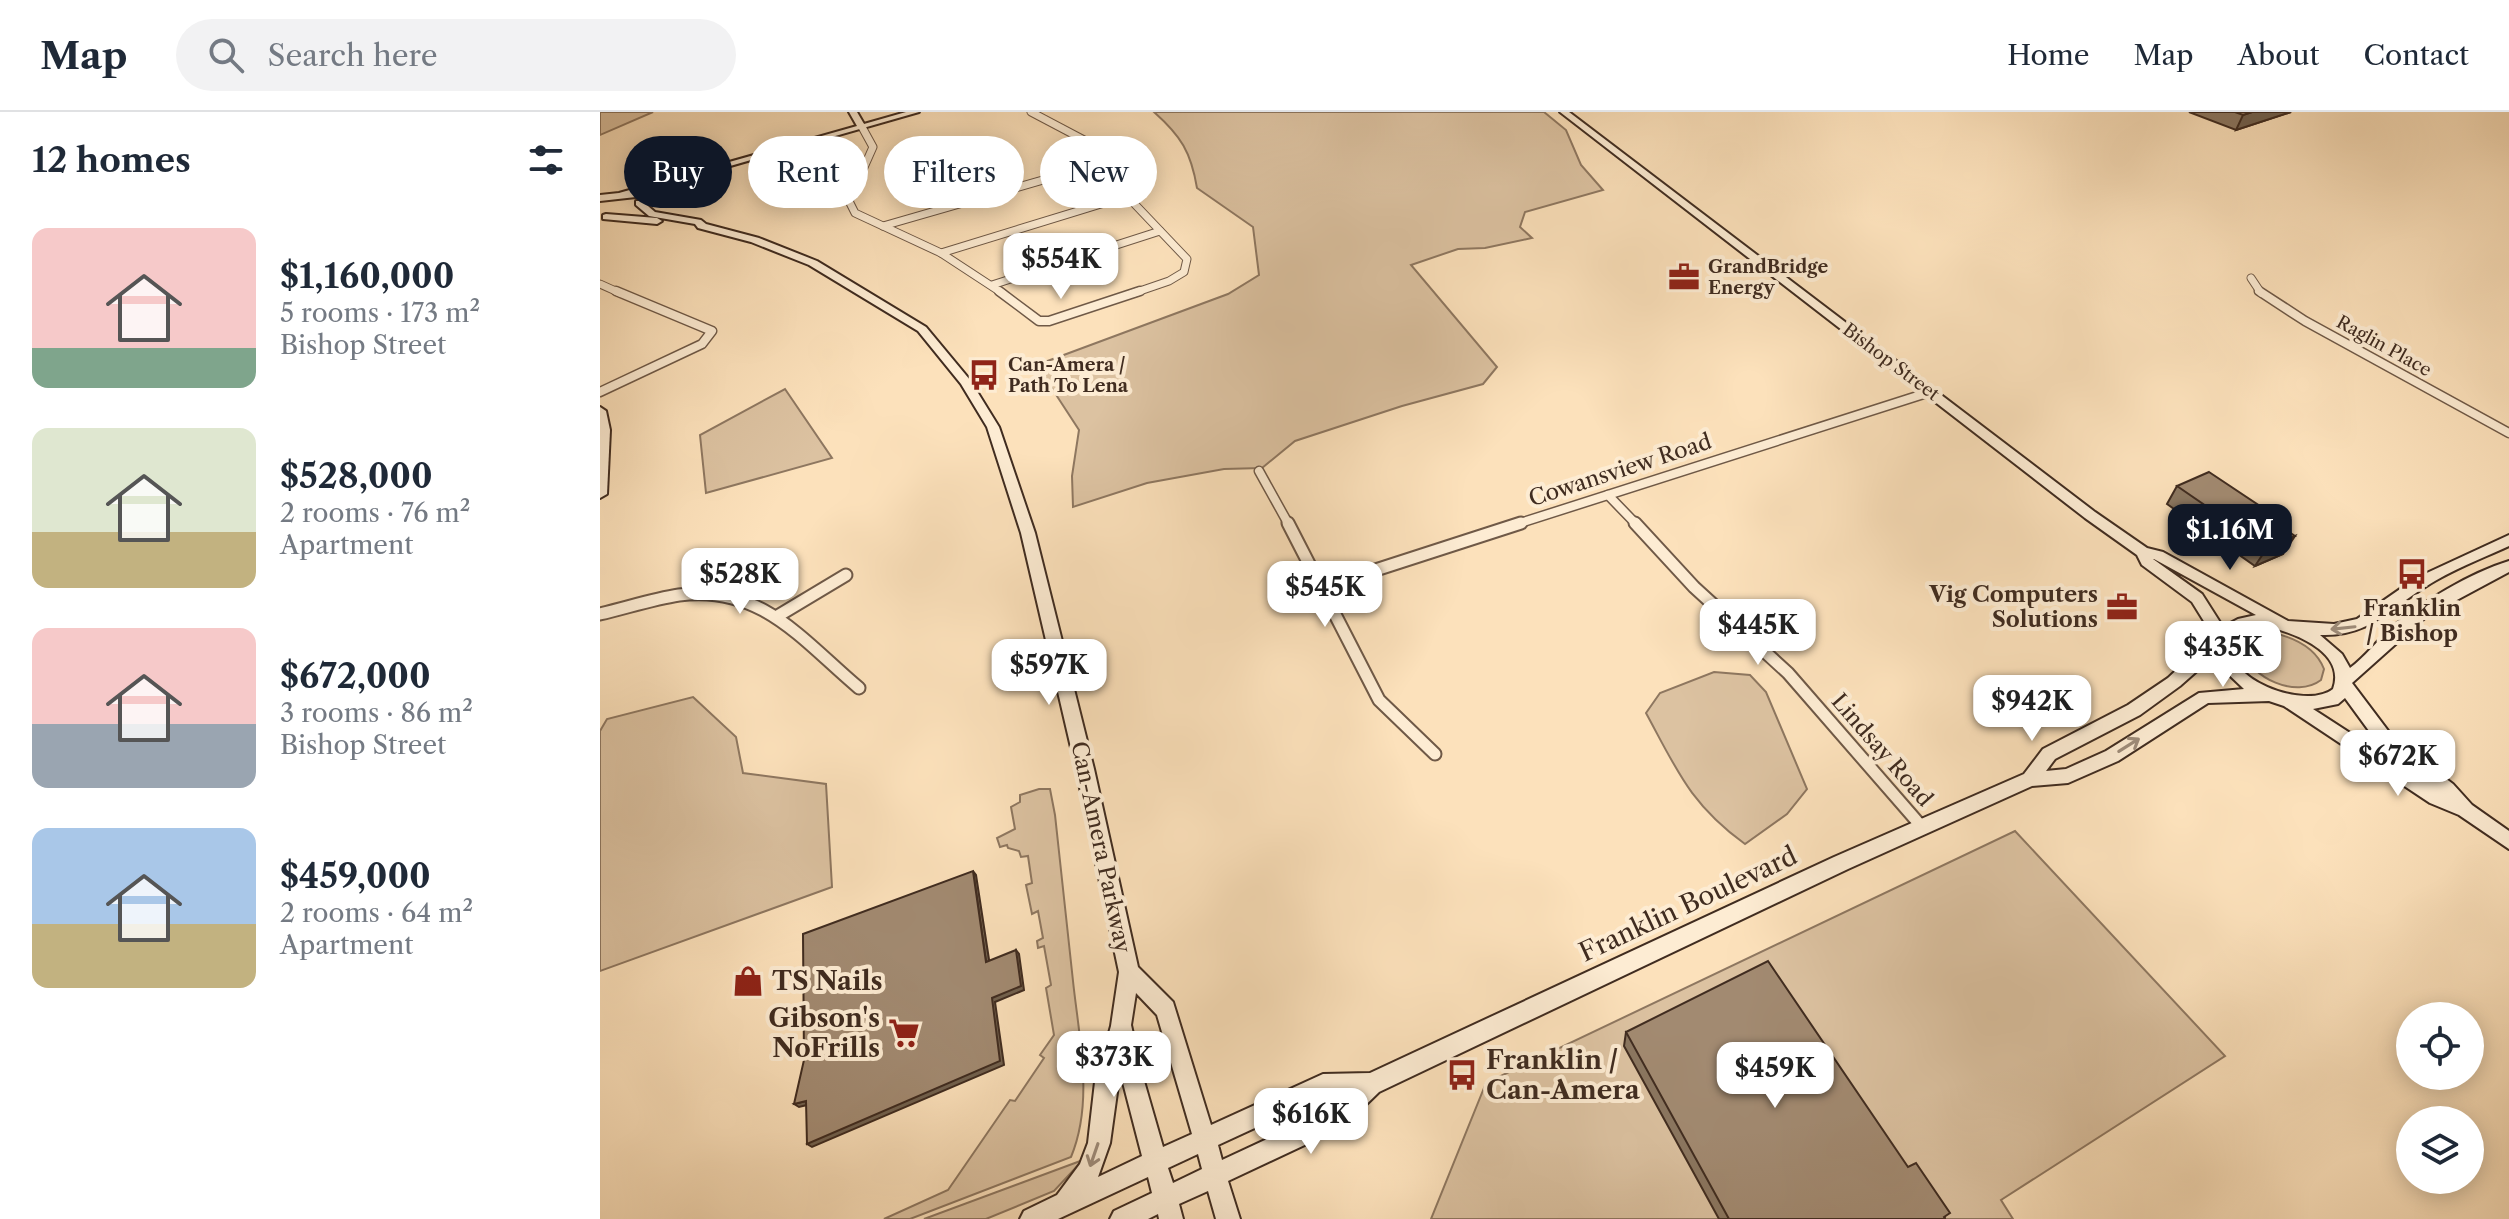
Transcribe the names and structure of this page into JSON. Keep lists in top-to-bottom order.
{
  "streets": {
    "main road": ["Bishop Street", "Can-Amera Parkway", "Franklin Boulevard"],
    "street": ["Raglin Place", "Cowansview Road", "Lindsay Road"]
  },
  "crossings": [
    ["Bishop Street", "Cowansview Road"],
    ["Bishop Street", "Franklin Boulevard"],
    ["Cowansview Road", "Lindsay Road"],
    ["Lindsay Road", "Franklin Boulevard"],
    ["Can-Amera Parkway", "Franklin Boulevard"]
  ],
  "places": {
    "office": ["GrandBridge Energy", "Vig Computers Solutions"],
    "bus stop": ["Can-Amera / Path To Lena", "Franklin / Bishop", "Franklin / Can-Amera"],
    "shop": ["TS Nails"],
    "supermarket": ["Gibson's NoFrills"]
  },
  "page": {
    "header": "Map",
    "search": "Search here",
    "nav": [
      "Home",
      "Map",
      "About",
      "Contact"
    ],
    "heading": "12 homes",
    "chip": [
      "Buy",
      "Rent",
      "Filters",
      "New"
    ],
    "list": [
      {
        "name": "$1,160,000",
        "note": "5 rooms · 173 m² · Bishop Street"
      },
      {
        "name": "$528,000",
        "note": "2 rooms · 76 m² · Apartment"
      },
      {
        "name": "$672,000",
        "note": "3 rooms · 86 m² · Bishop Street"
      },
      {
        "name": "$459,000",
        "note": "2 rooms · 64 m² · Apartment"
      }
    ],
    "price": [
      "$554K",
      "$1.16M",
      "$528K",
      "$545K",
      "$445K",
      "$435K",
      "$597K",
      "$942K",
      "$672K",
      "$373K",
      "$459K",
      "$616K"
    ]
  }
}
